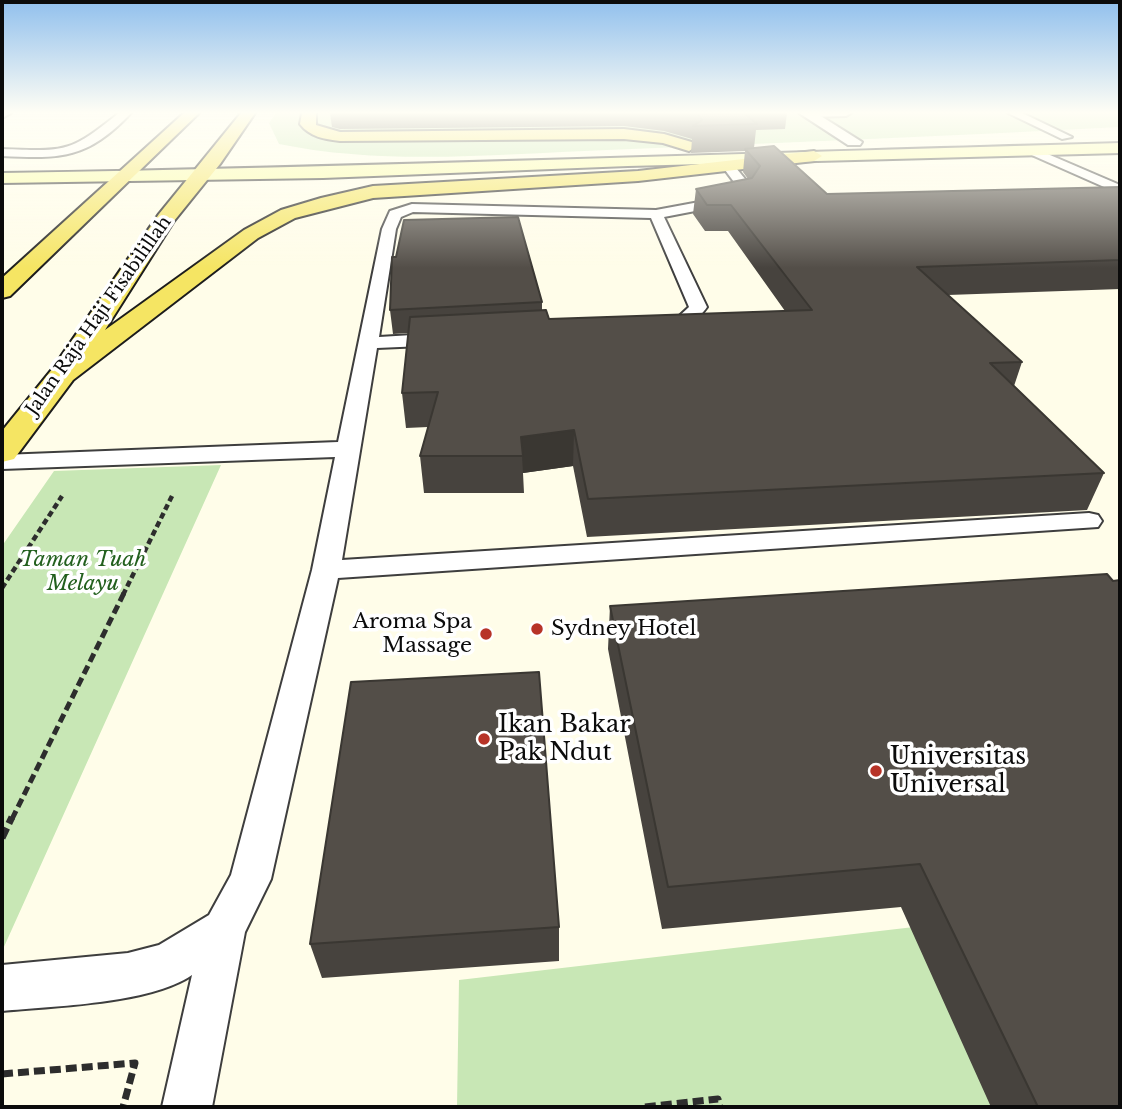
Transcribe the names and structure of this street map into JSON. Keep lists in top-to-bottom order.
{
  "streets": {
    "main road": ["Jalan Raja Haji Fisabilillah"]
  },
  "parks": ["Taman Tuah Melayu"],
  "places": [
    "Sydney Hotel",
    "Aroma Spa Massage",
    "Ikan Bakar Pak Ndut",
    "Universitas Universal"
  ]
}
